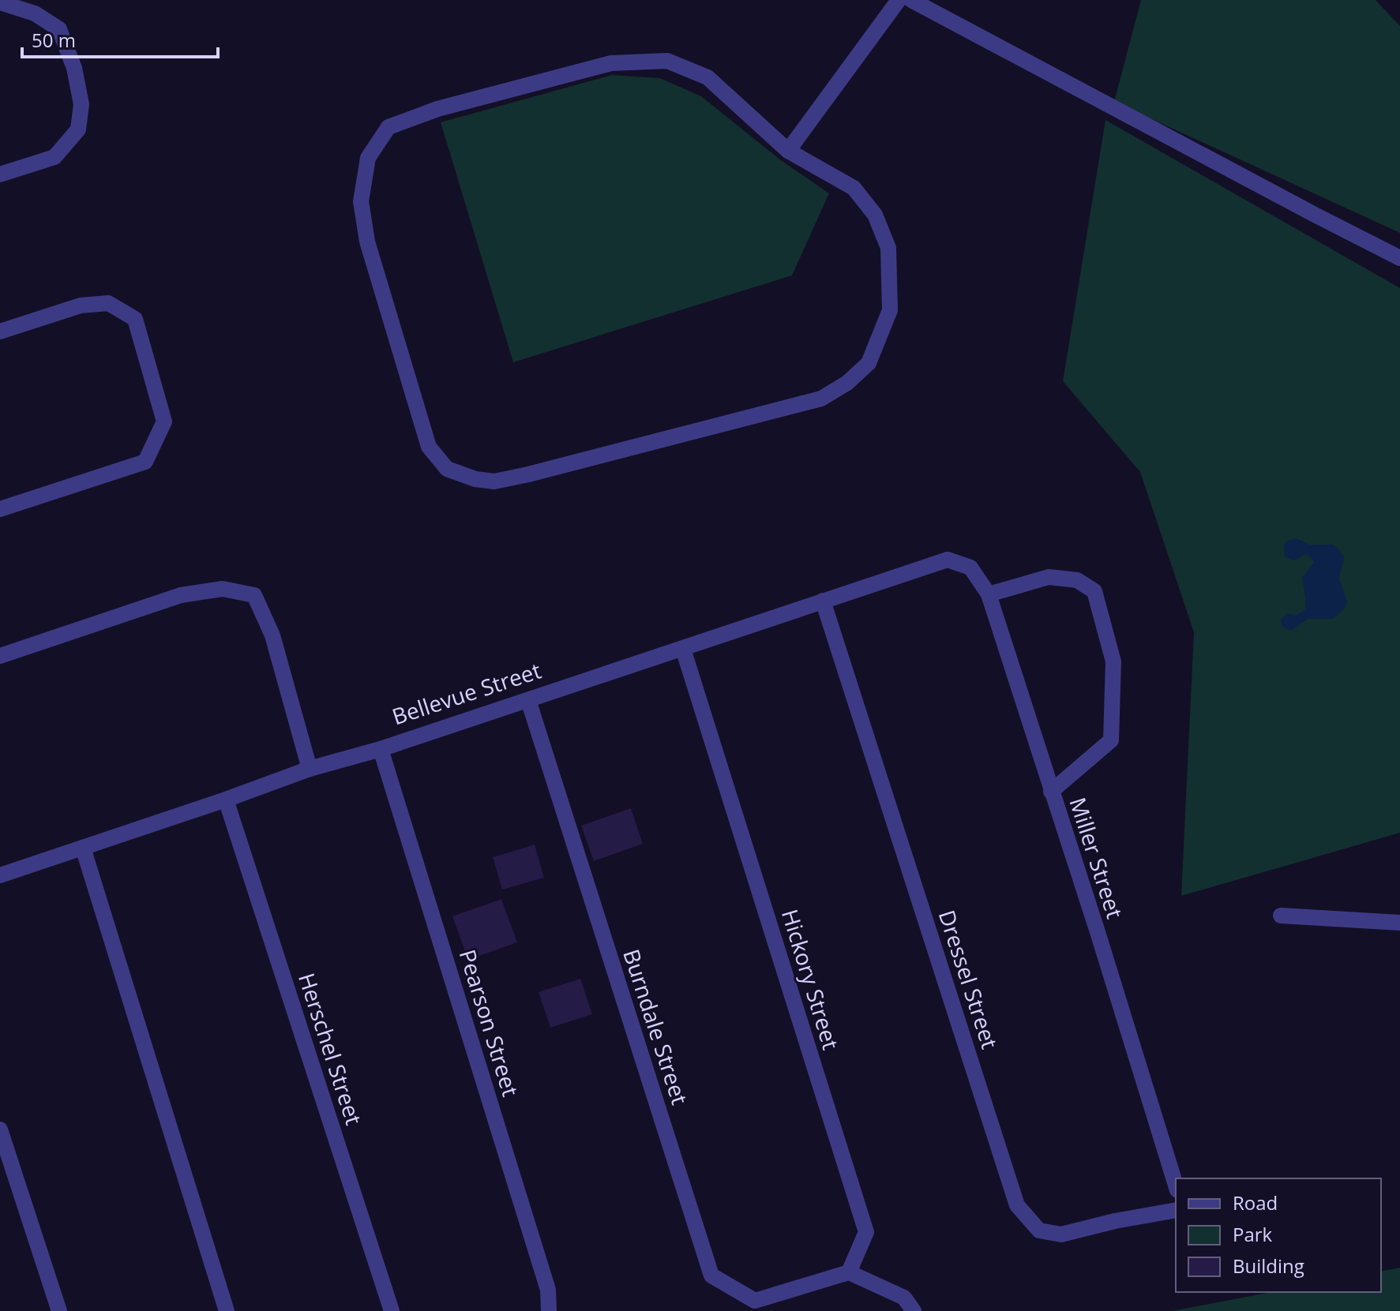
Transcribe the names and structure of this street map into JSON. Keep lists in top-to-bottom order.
{
  "streets": {
    "street": [
      "Bellevue Street",
      "Miller Street",
      "Hickory Street",
      "Dressel Street",
      "Pearson Street",
      "Burndale Street",
      "Herschel Street"
    ]
  },
  "crossings": [
    ["Bellevue Street", "Miller Street"],
    ["Hickory Street", "Burndale Street"]
  ],
  "legend": ["Road", "Park", "Building"],
  "scale_bar": "50 m"
}
